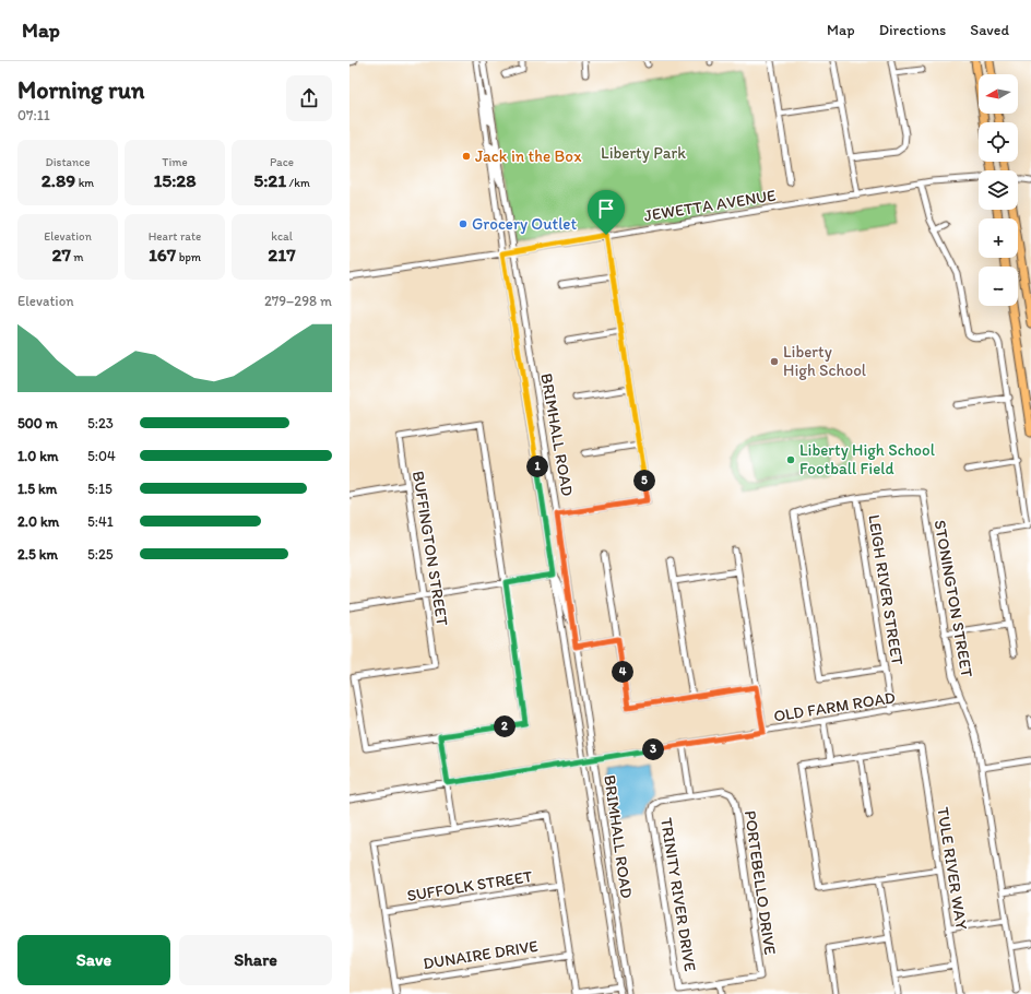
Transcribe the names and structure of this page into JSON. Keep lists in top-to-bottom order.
{
  "streets": {
    "street": [
      "JEWETTA AVENUE",
      "BRIMHALL ROAD",
      "BUFFINGTON STREET",
      "LEIGH RIVER STREET",
      "STONINGTON STREET",
      "OLD FARM ROAD",
      "TULE RIVER WAY",
      "PORTEBELLO DRIVE",
      "SUFFOLK STREET",
      "TRINITY RIVER DRIVE",
      "DUNAIRE DRIVE"
    ]
  },
  "crossings": [
    ["JEWETTA AVENUE", "BRIMHALL ROAD"],
    ["BRIMHALL ROAD", "OLD FARM ROAD"],
    ["LEIGH RIVER STREET", "STONINGTON STREET"],
    ["LEIGH RIVER STREET", "OLD FARM ROAD"],
    ["STONINGTON STREET", "OLD FARM ROAD"],
    ["PORTEBELLO DRIVE", "TRINITY RIVER DRIVE"]
  ],
  "parks": ["Liberty Park"],
  "places": [
    "Jack in the Box",
    "Grocery Outlet",
    "Liberty High School",
    "Liberty High School Football Field"
  ],
  "north": "left",
  "page": {
    "header": "Map",
    "nav": ["Map", "Directions", "Saved"],
    "heading": ["Morning run", "07:11"],
    "map_buttons": ["+", "−"],
    "stats": [
      ["Distance", "2.89 km"],
      ["Time", "15:28"],
      ["Pace", "5:21 /km"],
      ["Elevation", "27 m"],
      ["Heart rate", "167 bpm"],
      ["kcal", "217"]
    ],
    "chart": ["Elevation", "279–298 m"],
    "list": [
      {
        "name": "500 m",
        "note": "5:23"
      },
      {
        "name": "1.0 km",
        "note": "5:04"
      },
      {
        "name": "1.5 km",
        "note": "5:15"
      },
      {
        "name": "2.0 km",
        "note": "5:41"
      },
      {
        "name": "2.5 km",
        "note": "5:25"
      }
    ],
    "pins": [
      "1",
      "5",
      "4",
      "2",
      "3"
    ],
    "buttons": ["Save", "Share"]
  }
}
